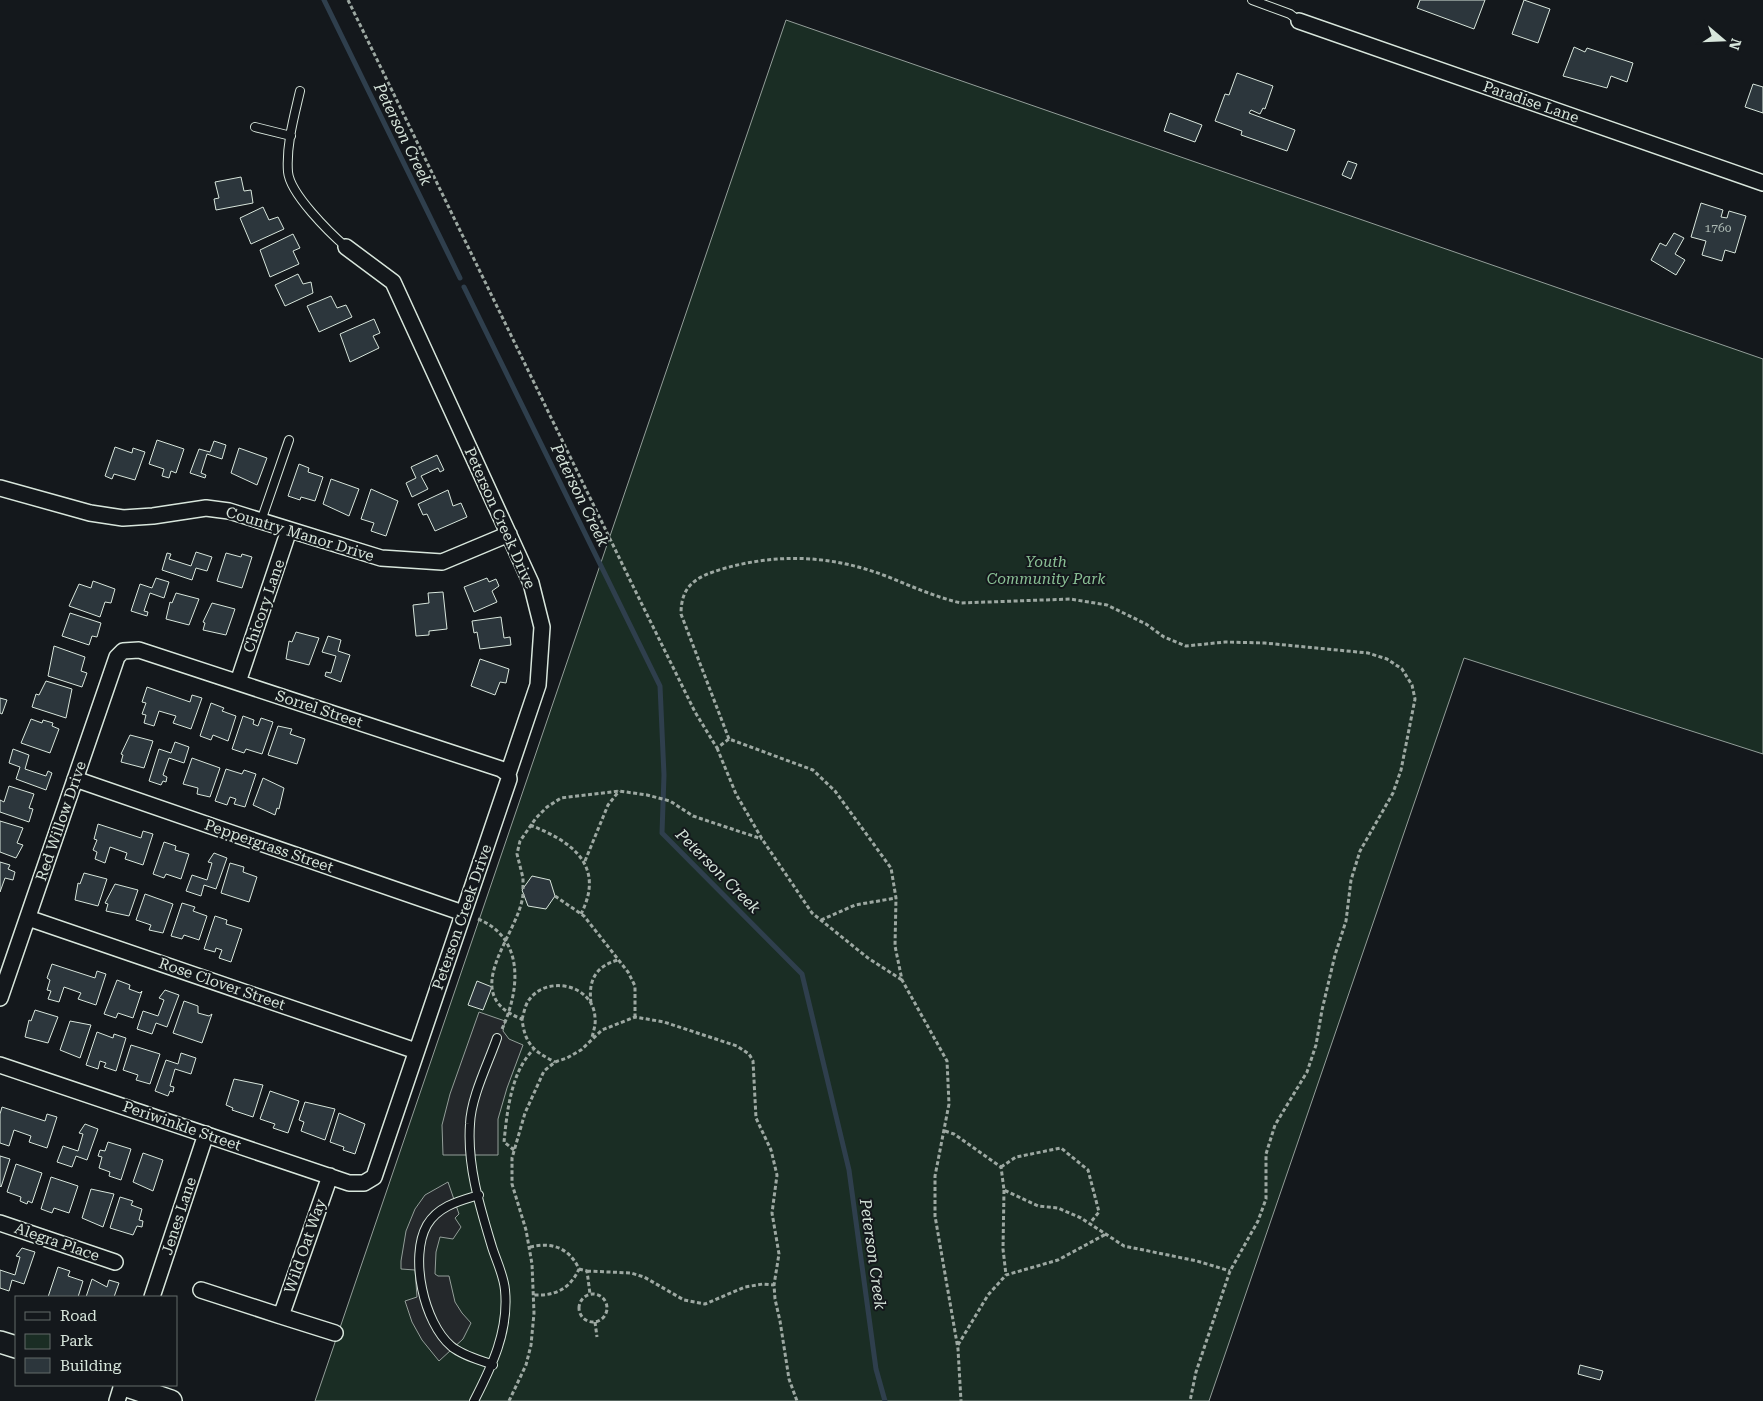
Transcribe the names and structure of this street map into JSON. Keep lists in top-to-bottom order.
{
  "streets": {
    "street": [
      "Paradise Lane",
      "Peterson Creek Drive",
      "Country Manor Drive",
      "Chicory Lane",
      "Sorrel Street",
      "Red Willow Drive",
      "Peppergrass Street",
      "Rose Clover Street",
      "Periwinkle Street",
      "Jenes Lane",
      "Alegra Place",
      "Wild Oat Way"
    ]
  },
  "crossings": [
    ["Peterson Creek Drive", "Country Manor Drive"],
    ["Peterson Creek Drive", "Sorrel Street"],
    ["Peterson Creek Drive", "Peppergrass Street"],
    ["Peterson Creek Drive", "Rose Clover Street"],
    ["Peterson Creek Drive", "Periwinkle Street"],
    ["Country Manor Drive", "Chicory Lane"],
    ["Chicory Lane", "Sorrel Street"],
    ["Sorrel Street", "Red Willow Drive"],
    ["Red Willow Drive", "Peppergrass Street"],
    ["Red Willow Drive", "Rose Clover Street"],
    ["Periwinkle Street", "Jenes Lane"],
    ["Periwinkle Street", "Wild Oat Way"]
  ],
  "water": ["Peterson Creek"],
  "parks": ["Youth Community Park"],
  "house_numbers": ["1760"],
  "legend": ["Road", "Park", "Building"],
  "north": "right"
}
